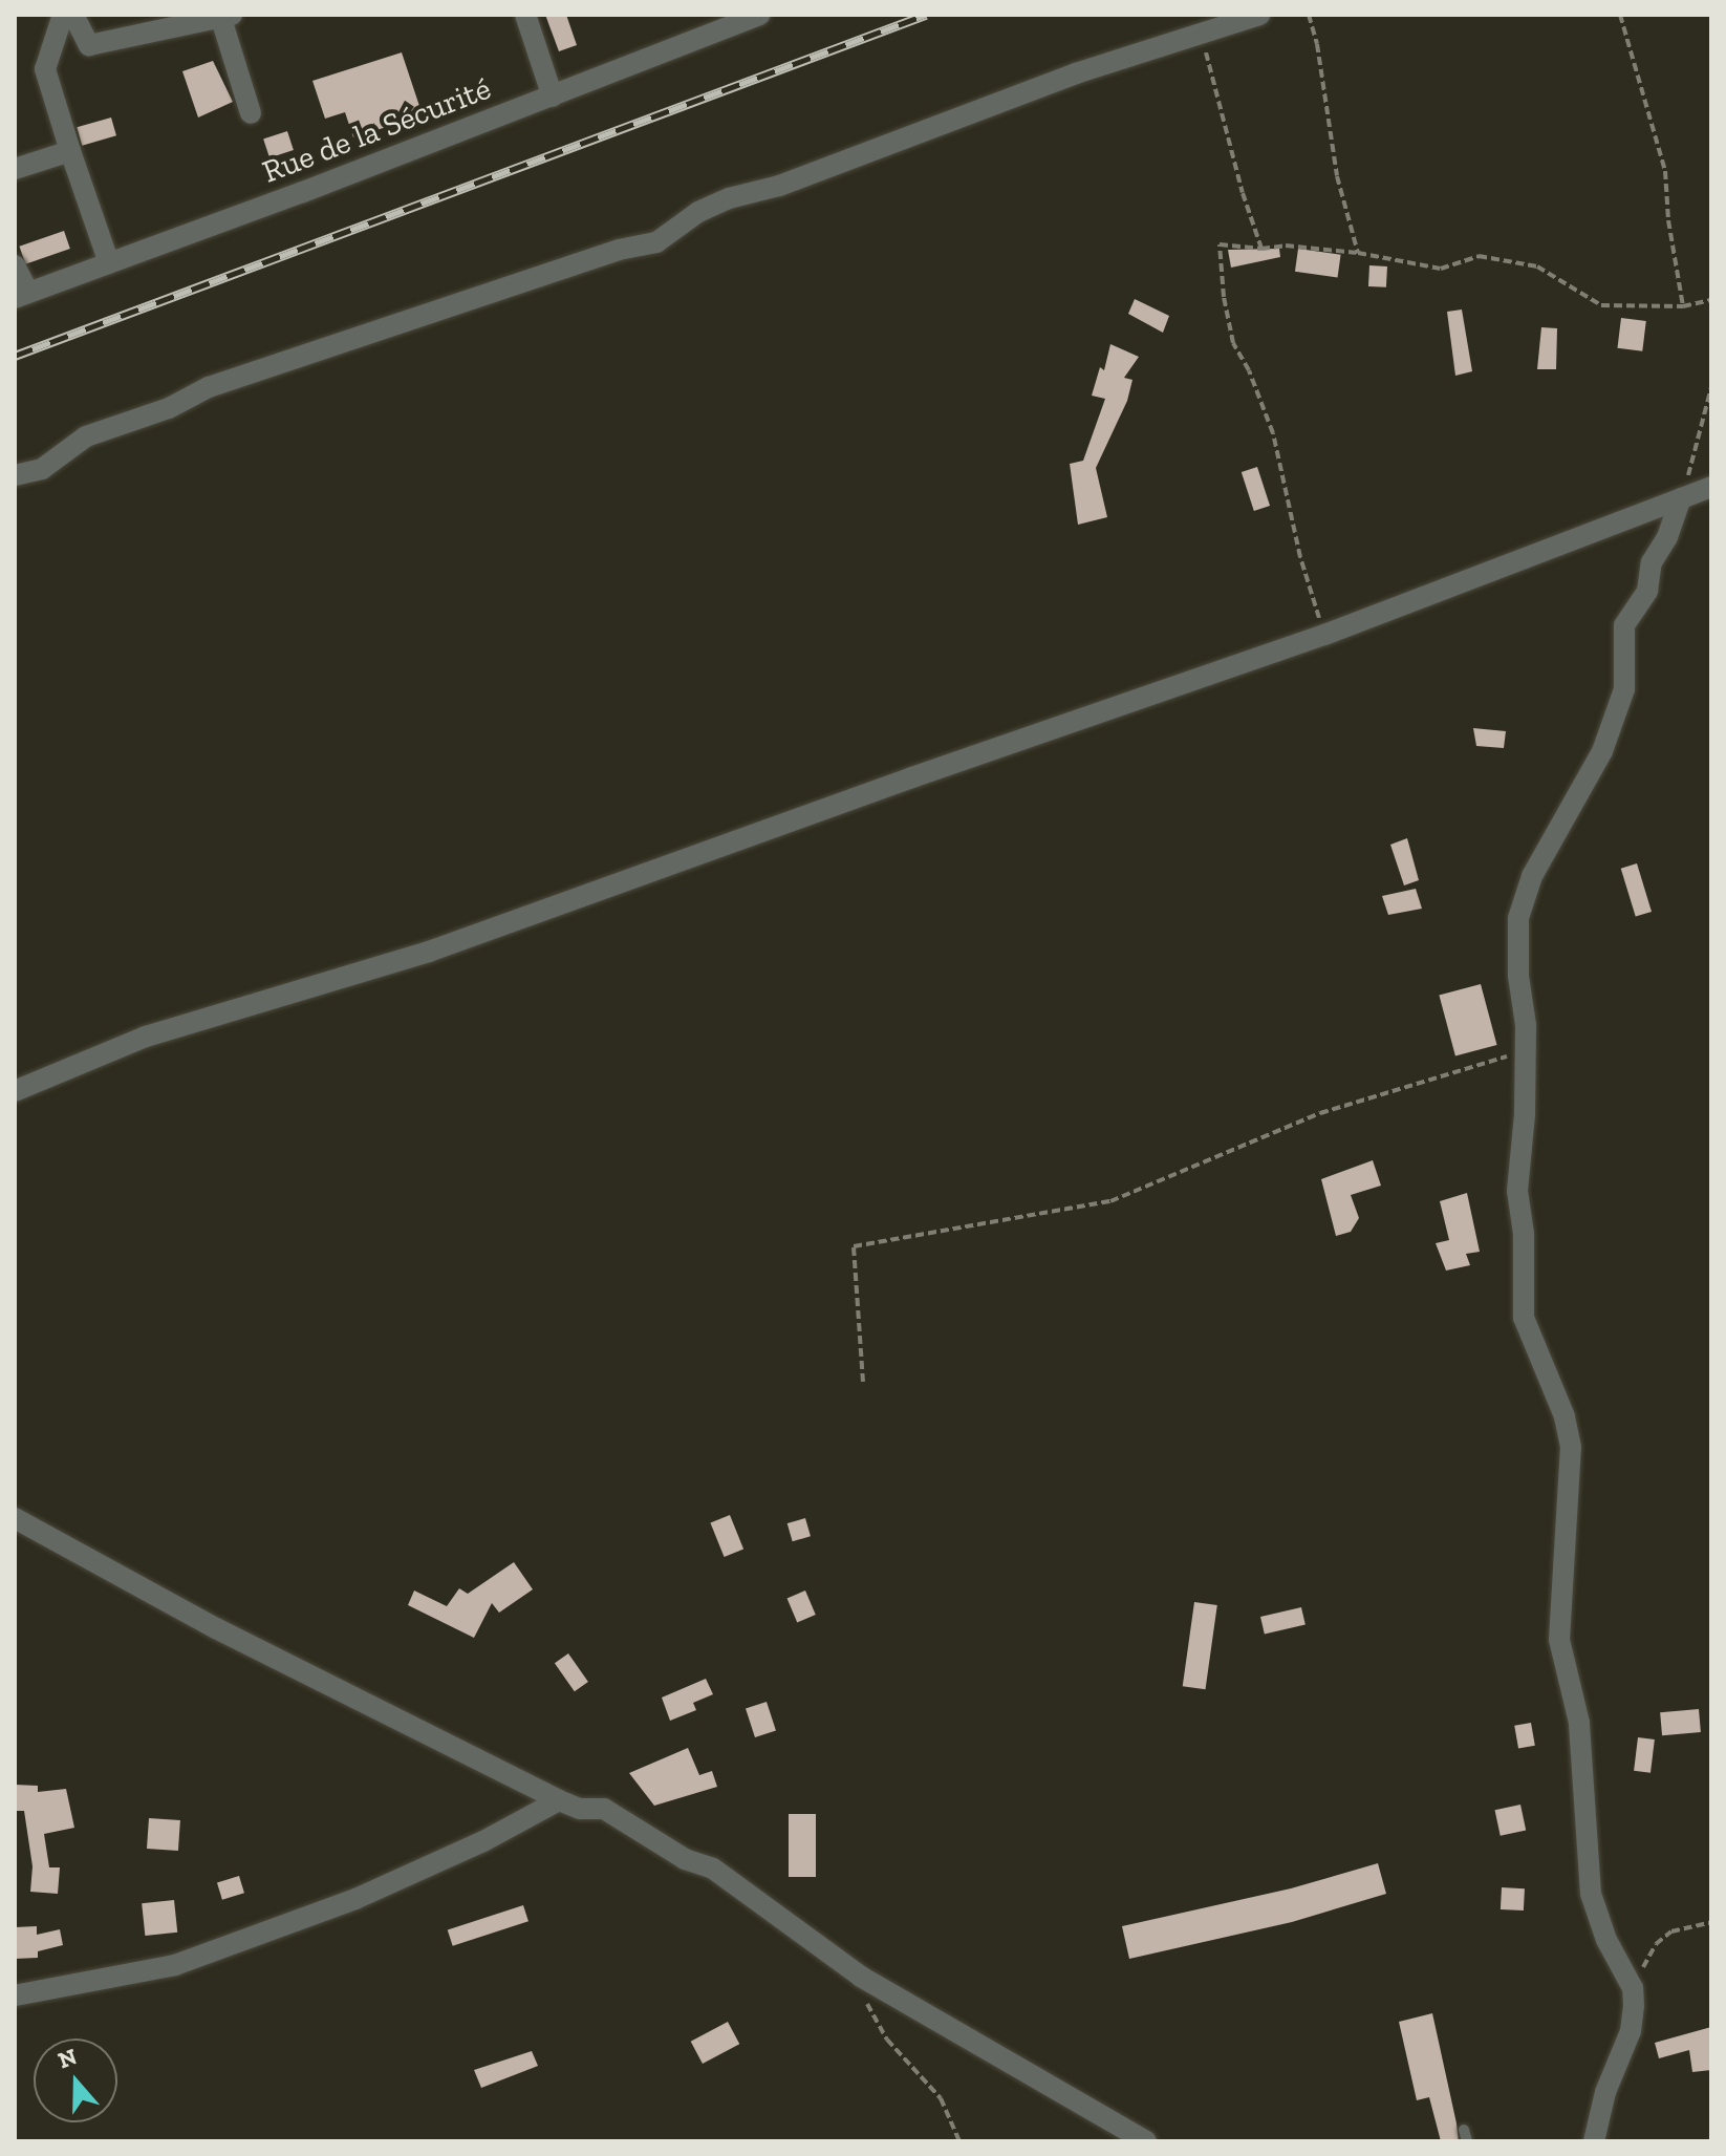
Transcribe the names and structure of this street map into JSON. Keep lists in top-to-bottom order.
{
  "streets": {
    "street": ["Rue de la Sécurité"]
  },
  "north": "top"
}
